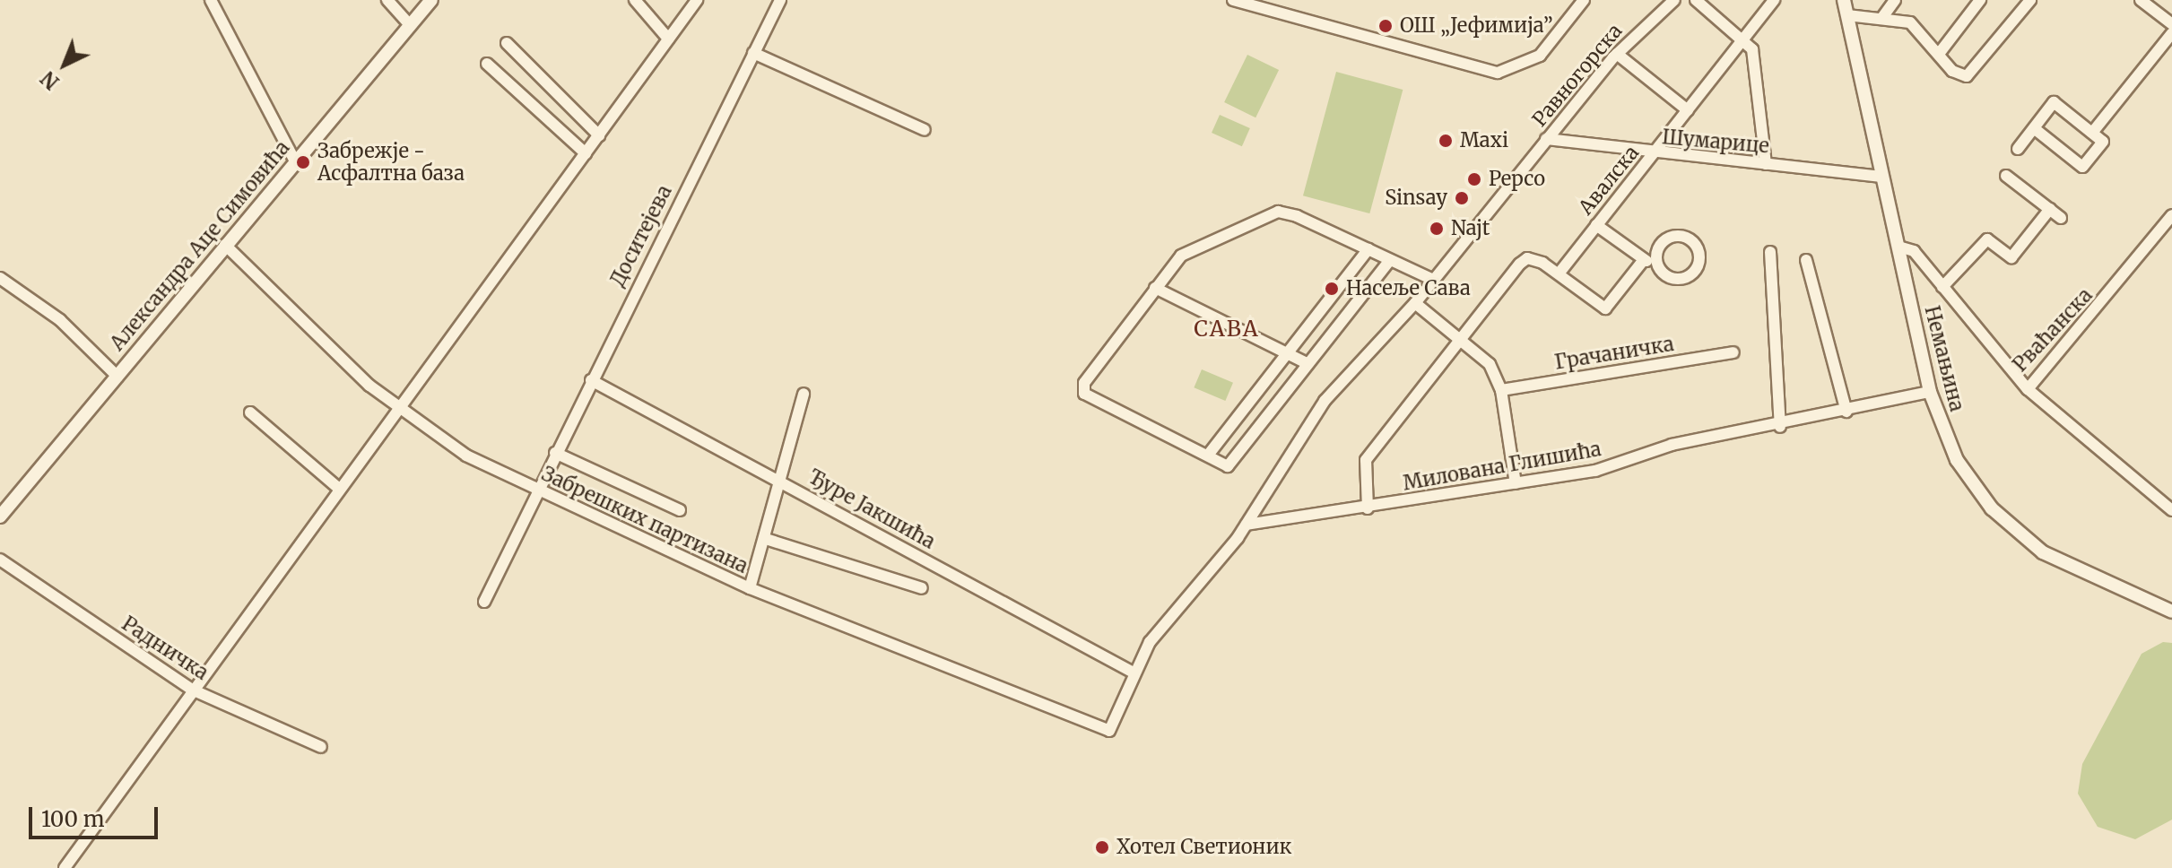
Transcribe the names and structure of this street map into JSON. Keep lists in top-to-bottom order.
{
  "streets": {
    "street": [
      "Равногорска",
      "Шумарице",
      "Авалска",
      "Доситејева",
      "Александра Аце Симовића",
      "Рваћанска",
      "Грачаничка",
      "Немањина",
      "Милована Глишића",
      "Ђуре Јакшића",
      "Забрешких партизана",
      "Радничка"
    ]
  },
  "crossings": [
    ["Равногорска", "Шумарице"],
    ["Равногорска", "Милована Глишића"],
    ["Равногорска", "Ђуре Јакшића"],
    ["Равногорска", "Забрешких партизана"],
    ["Шумарице", "Авалска"],
    ["Шумарице", "Немањина"],
    ["Доситејева", "Ђуре Јакшића"],
    ["Доситејева", "Забрешких партизана"],
    ["Александра Аце Симовића", "Забрешких партизана"],
    ["Рваћанска", "Немањина"],
    ["Немањина", "Милована Глишића"]
  ],
  "districts": ["САВА"],
  "places": [
    "ОШ „Јефимија”",
    "Maxi",
    "Забрежје - Асфалтна база",
    "Pepco",
    "Sinsay",
    "Najt",
    "Насеље Сава",
    "Хотел Светионик"
  ],
  "scale_bar": "100 m",
  "north": "bottom left"
}
